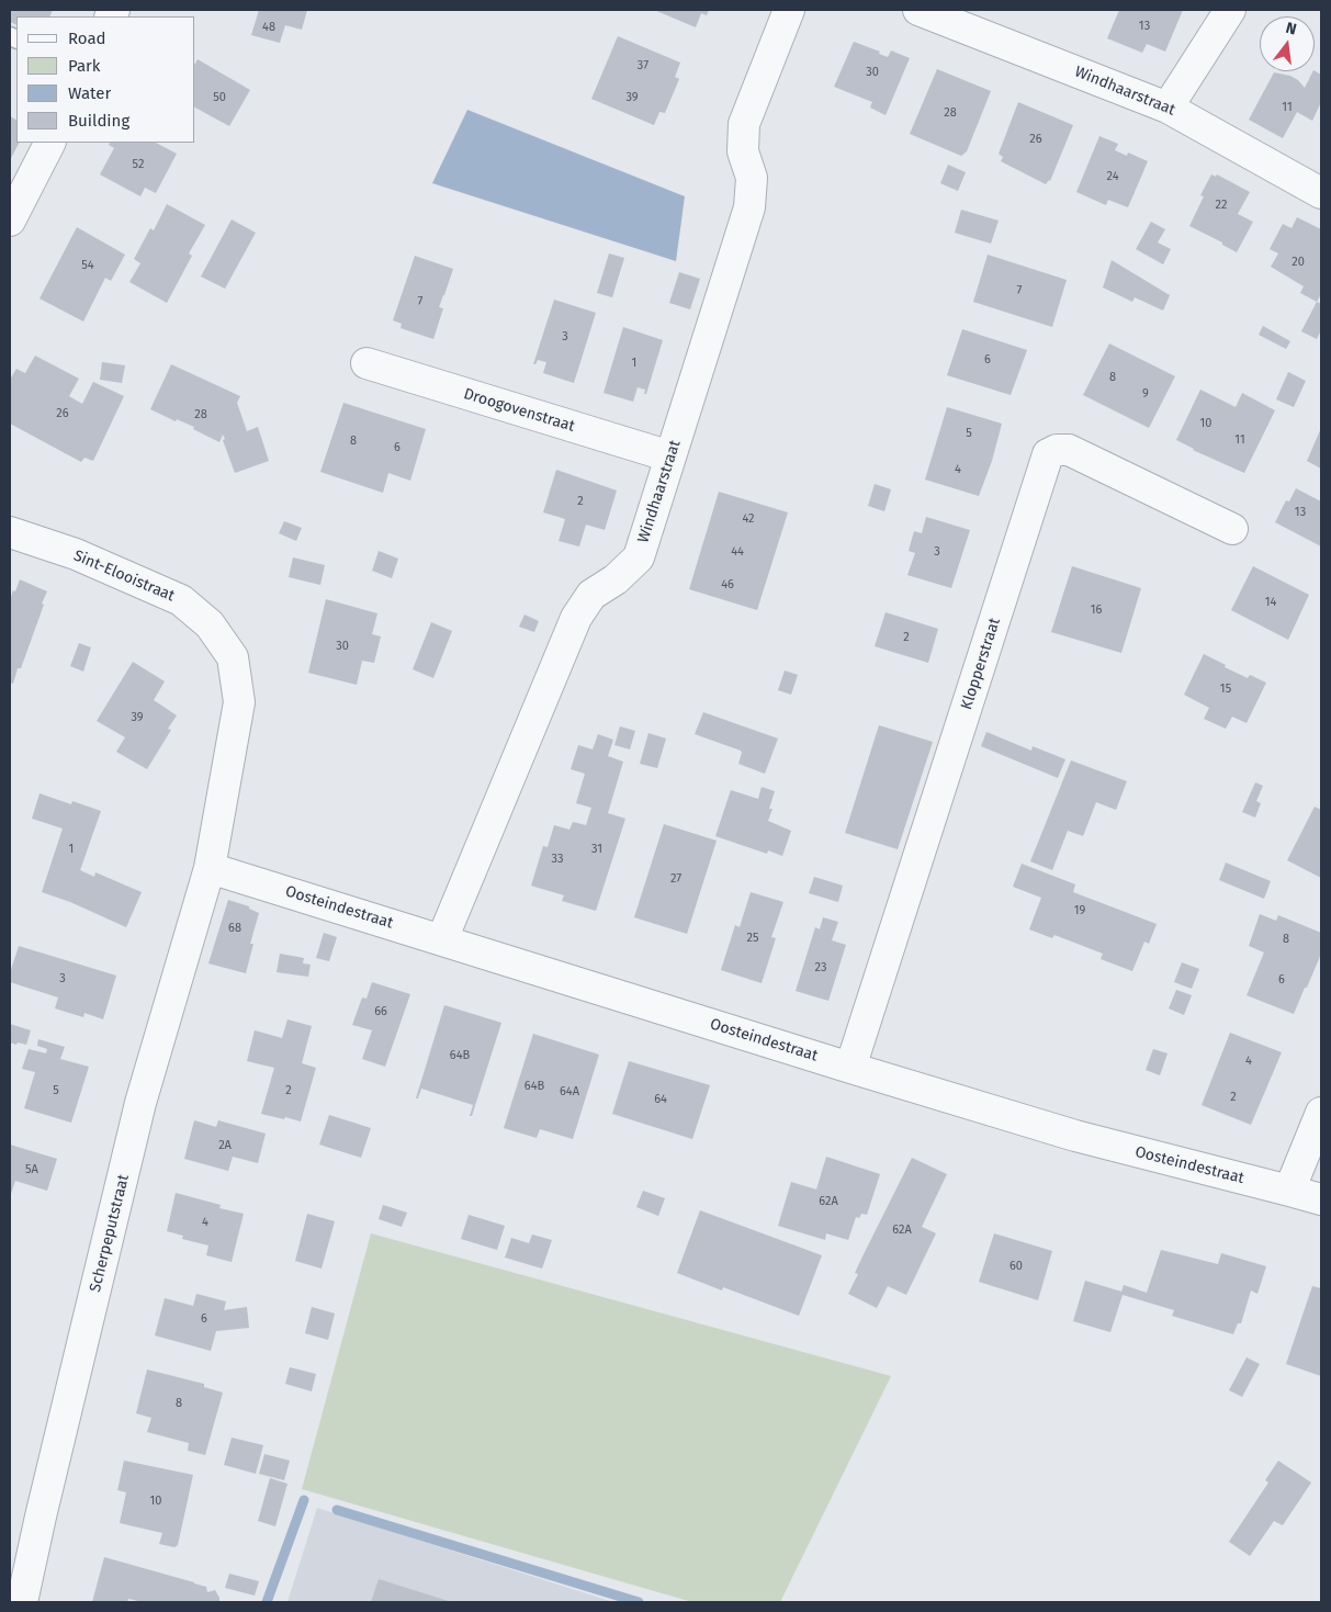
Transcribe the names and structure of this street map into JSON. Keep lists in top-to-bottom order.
{
  "streets": {
    "street": [
      "Windhaarstraat",
      "Droogovenstraat",
      "Sint-Elooistraat",
      "Klopperstraat",
      "Oosteindestraat",
      "Scherpeputstraat"
    ]
  },
  "crossings": [
    ["Windhaarstraat", "Droogovenstraat"],
    ["Windhaarstraat", "Oosteindestraat"],
    ["Sint-Elooistraat", "Oosteindestraat"],
    ["Sint-Elooistraat", "Scherpeputstraat"],
    ["Klopperstraat", "Oosteindestraat"],
    ["Oosteindestraat", "Scherpeputstraat"]
  ],
  "house_numbers": [
    "13",
    "48",
    "37",
    "30",
    "50",
    "39",
    "11",
    "28",
    "26",
    "52",
    "24",
    "22",
    "20",
    "54",
    "7",
    "7",
    "3",
    "6",
    "1",
    "8",
    "9",
    "26",
    "28",
    "10",
    "5",
    "11",
    "8",
    "6",
    "4",
    "2",
    "13",
    "42",
    "44",
    "3",
    "46",
    "14",
    "16",
    "2",
    "30",
    "15",
    "39",
    "1",
    "31",
    "33",
    "27",
    "19",
    "68",
    "25",
    "8",
    "23",
    "3",
    "6",
    "66",
    "64B",
    "4",
    "64B",
    "5",
    "2",
    "64A",
    "2",
    "64",
    "2A",
    "5A",
    "62A",
    "4",
    "62A",
    "60",
    "6",
    "8",
    "10"
  ],
  "legend": [
    "Road",
    "Park",
    "Water",
    "Building"
  ],
  "north": "top"
}
